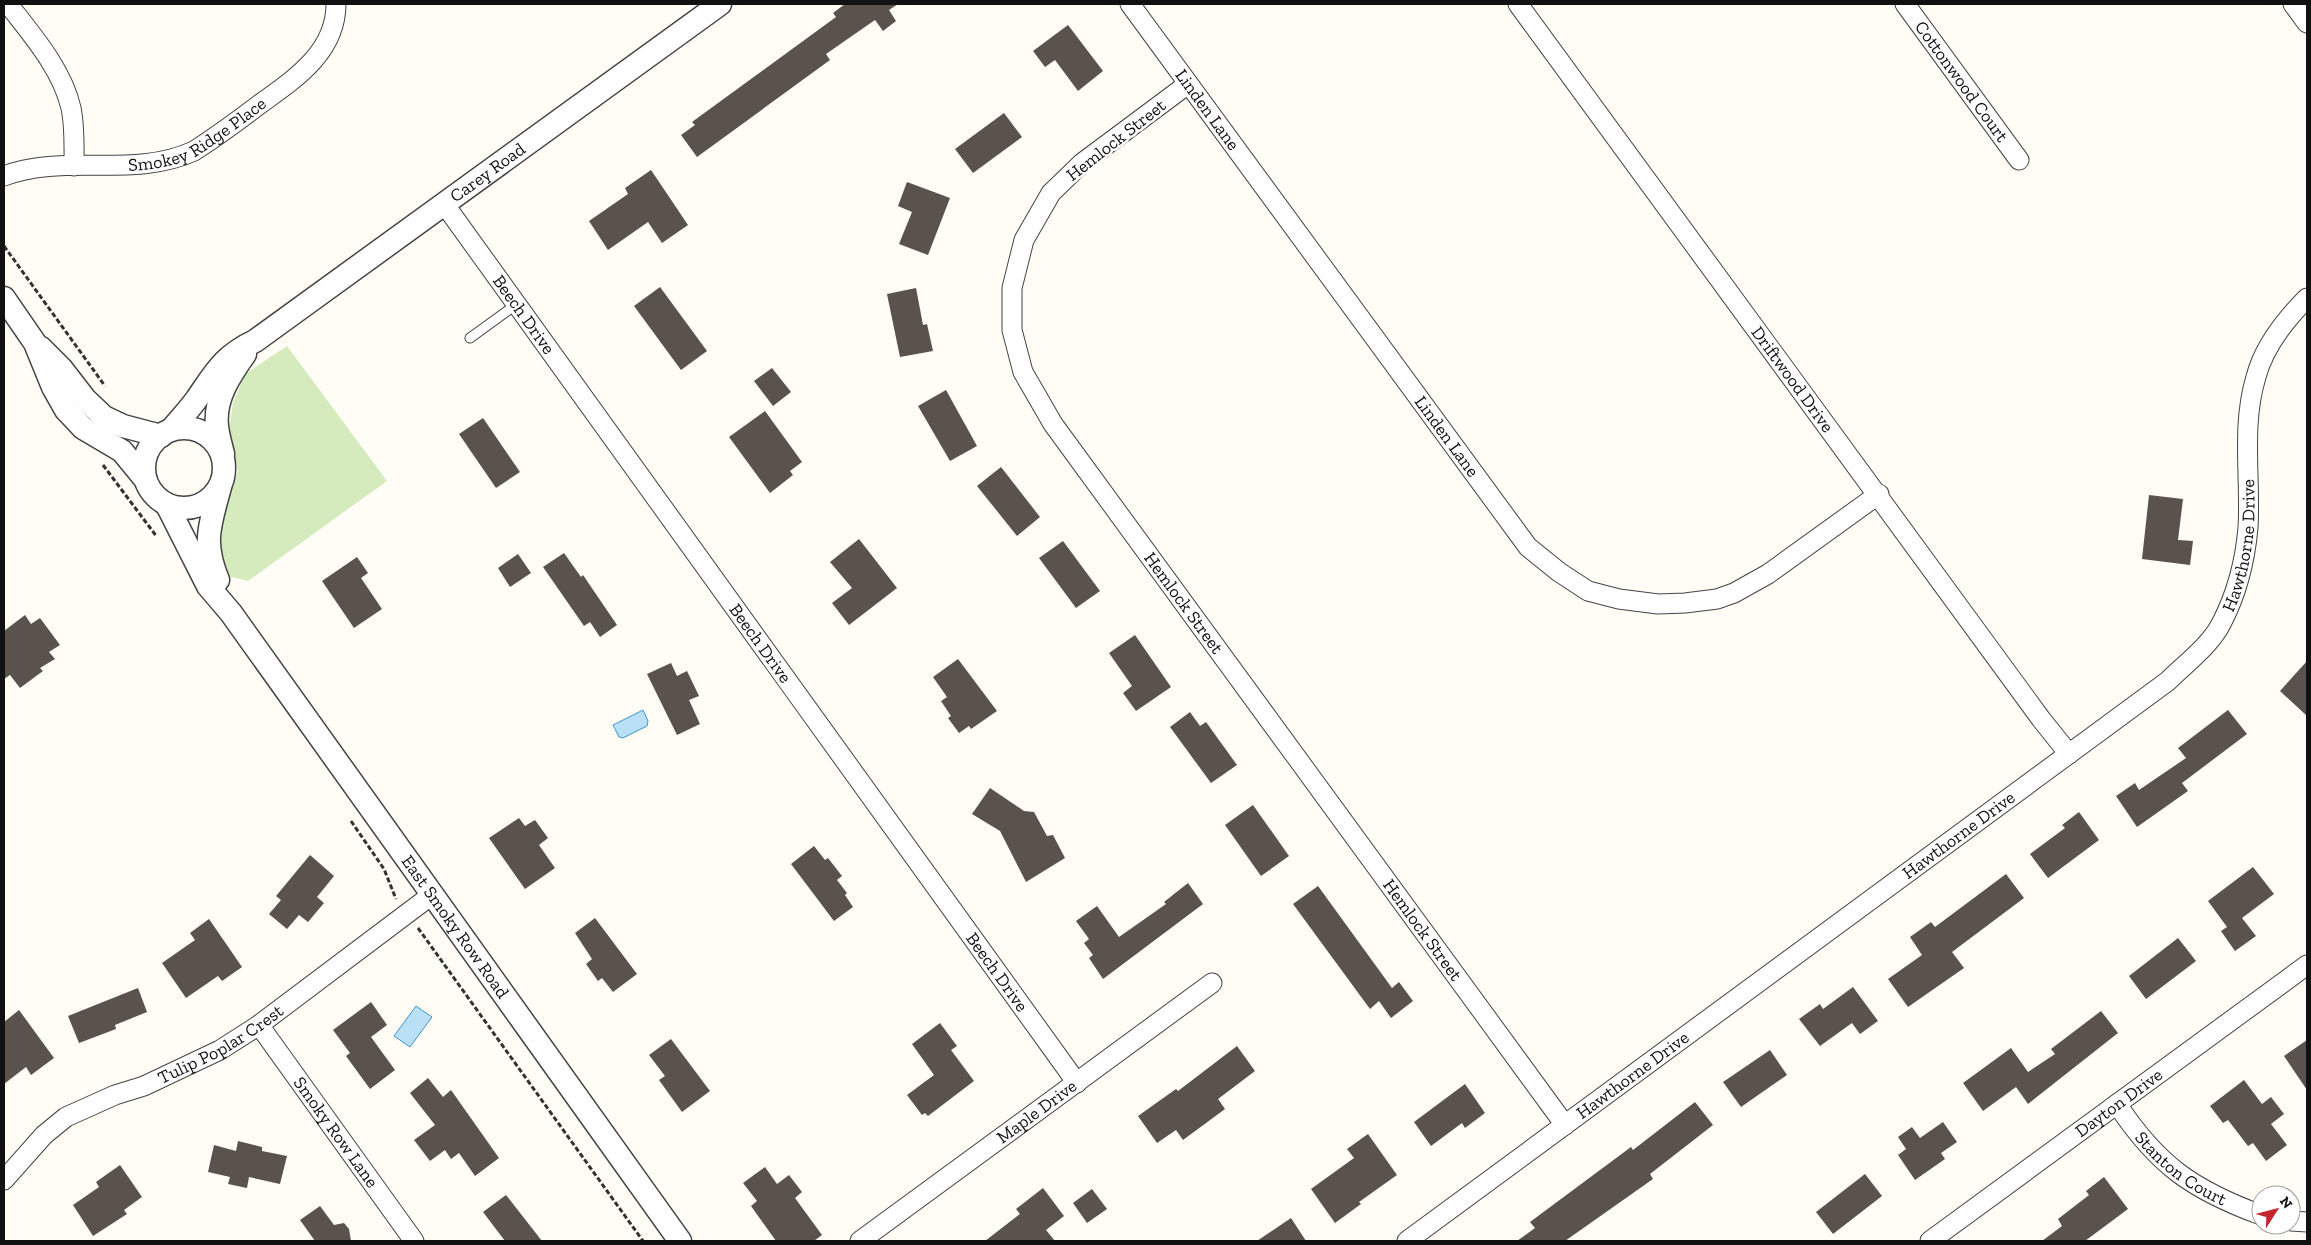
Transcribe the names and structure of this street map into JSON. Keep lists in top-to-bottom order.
{
  "streets": {
    "street": [
      "Cottonwood Court",
      "Linden Lane",
      "Smokey Ridge Place",
      "Hemlock Street",
      "Carey Road",
      "Beech Drive",
      "Driftwood Drive",
      "Hawthorne Drive",
      "East Smoky Row Road",
      "Tulip Poplar Crest",
      "Dayton Drive",
      "Maple Drive",
      "Smoky Row Lane",
      "Stanton Court"
    ]
  },
  "crossings": [
    ["Linden Lane", "Hemlock Street"],
    ["Linden Lane", "Driftwood Drive"],
    ["Hemlock Street", "Hawthorne Drive"],
    ["Carey Road", "Beech Drive"],
    ["Carey Road", "East Smoky Row Road"],
    ["Beech Drive", "Maple Drive"],
    ["Driftwood Drive", "Hawthorne Drive"],
    ["East Smoky Row Road", "Tulip Poplar Crest"],
    ["Tulip Poplar Crest", "Smoky Row Lane"],
    ["Dayton Drive", "Stanton Court"]
  ],
  "north": "top right"
}
